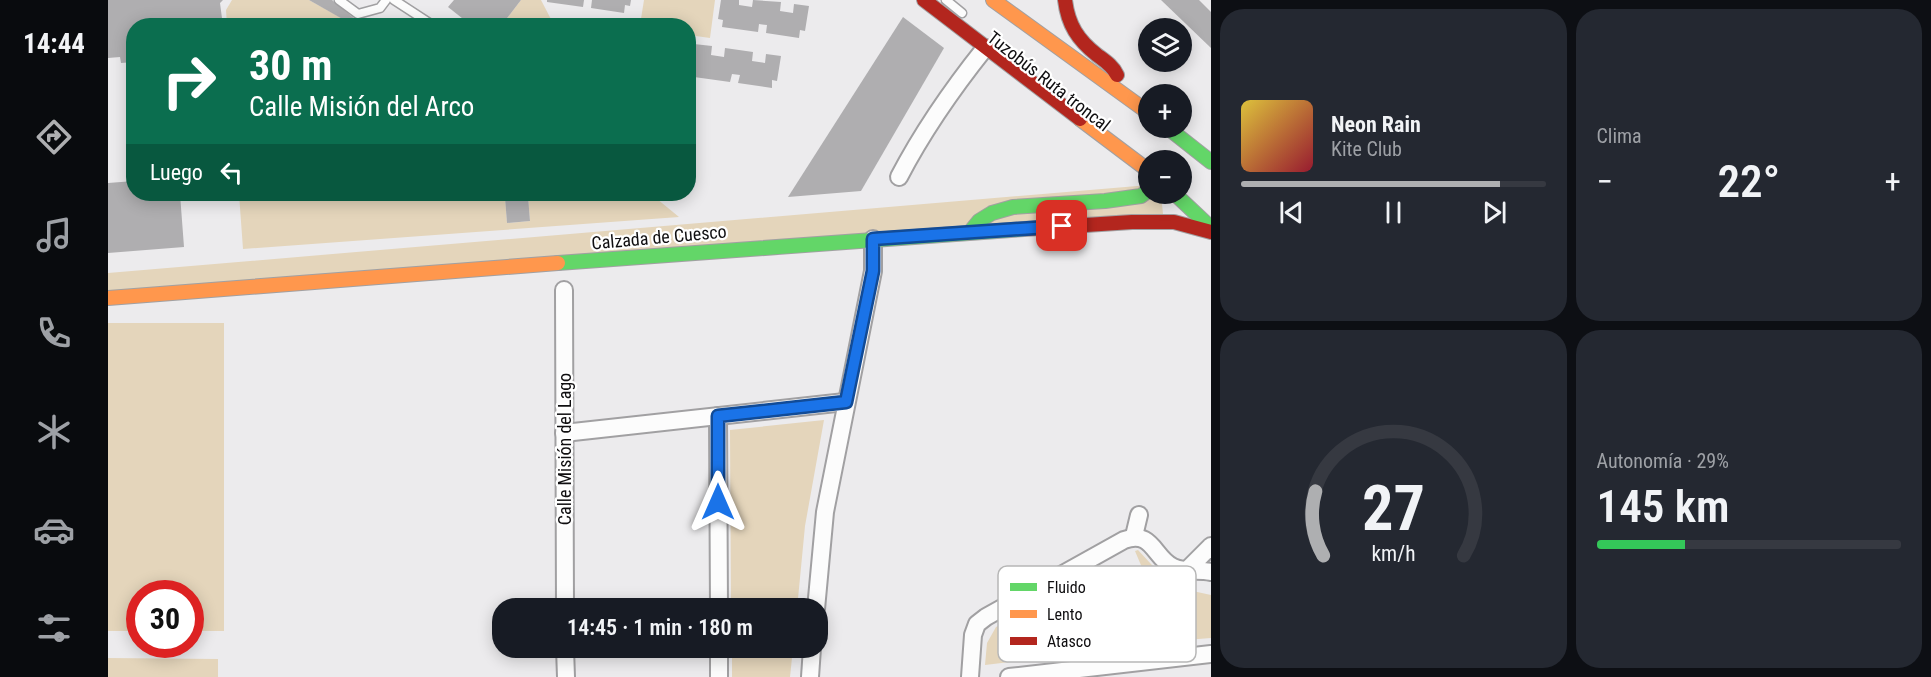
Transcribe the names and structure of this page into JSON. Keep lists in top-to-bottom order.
{
  "streets": {
    "street": ["Calzada de Cuesco", "Calle Misión del Lago"],
    "lane": ["Tuzobús Ruta troncal"]
  },
  "legend": ["Fluido", "Lento", "Atasco"],
  "page": {
    "tabs": "14:44",
    "tile": [
      "Clima",
      ["Autonomía · 29%", "145 km"]
    ],
    "map_buttons": ["+", "−"],
    "turn": ["30 m", "Calle Misión del Arco"],
    "song": ["Neon Rain", "Kite Club"],
    "then": "Luego",
    "heat": ["−", "22°", "+"],
    "limit": "30",
    "trip": "14:45 · 1 min · 180 m",
    "gauge": ["27", "km/h"]
  }
}
